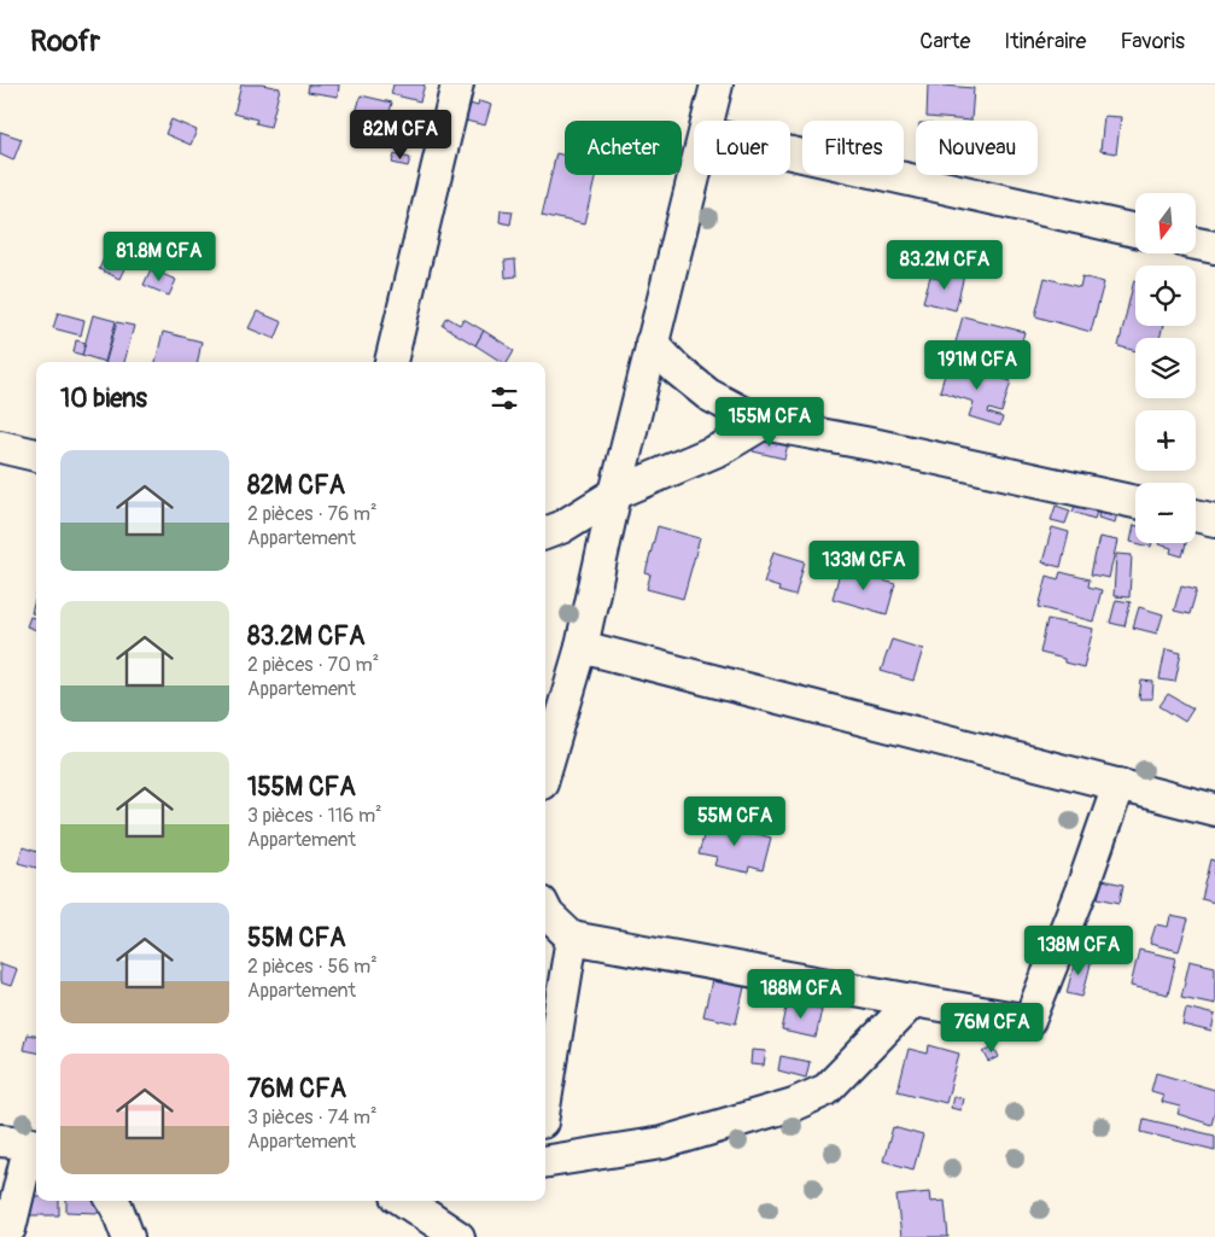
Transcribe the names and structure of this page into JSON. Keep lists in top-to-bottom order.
{
  "north": "bottom",
  "page": {
    "header": "Roofr",
    "nav": ["Carte", "Itinéraire", "Favoris"],
    "price": [
      "82M CFA",
      "81.8M CFA",
      "83.2M CFA",
      "191M CFA",
      "155M CFA",
      "133M CFA",
      "55M CFA",
      "138M CFA",
      "188M CFA",
      "76M CFA"
    ],
    "chip": [
      "Acheter",
      "Louer",
      "Filtres",
      "Nouveau"
    ],
    "map_buttons": ["+", "−"],
    "heading": "10 biens",
    "list": [
      {
        "name": "82M CFA",
        "note": "2 pièces · 76 m² · Appartement"
      },
      {
        "name": "83.2M CFA",
        "note": "2 pièces · 70 m² · Appartement"
      },
      {
        "name": "155M CFA",
        "note": "3 pièces · 116 m² · Appartement"
      },
      {
        "name": "55M CFA",
        "note": "2 pièces · 56 m² · Appartement"
      },
      {
        "name": "76M CFA",
        "note": "3 pièces · 74 m² · Appartement"
      }
    ]
  }
}
